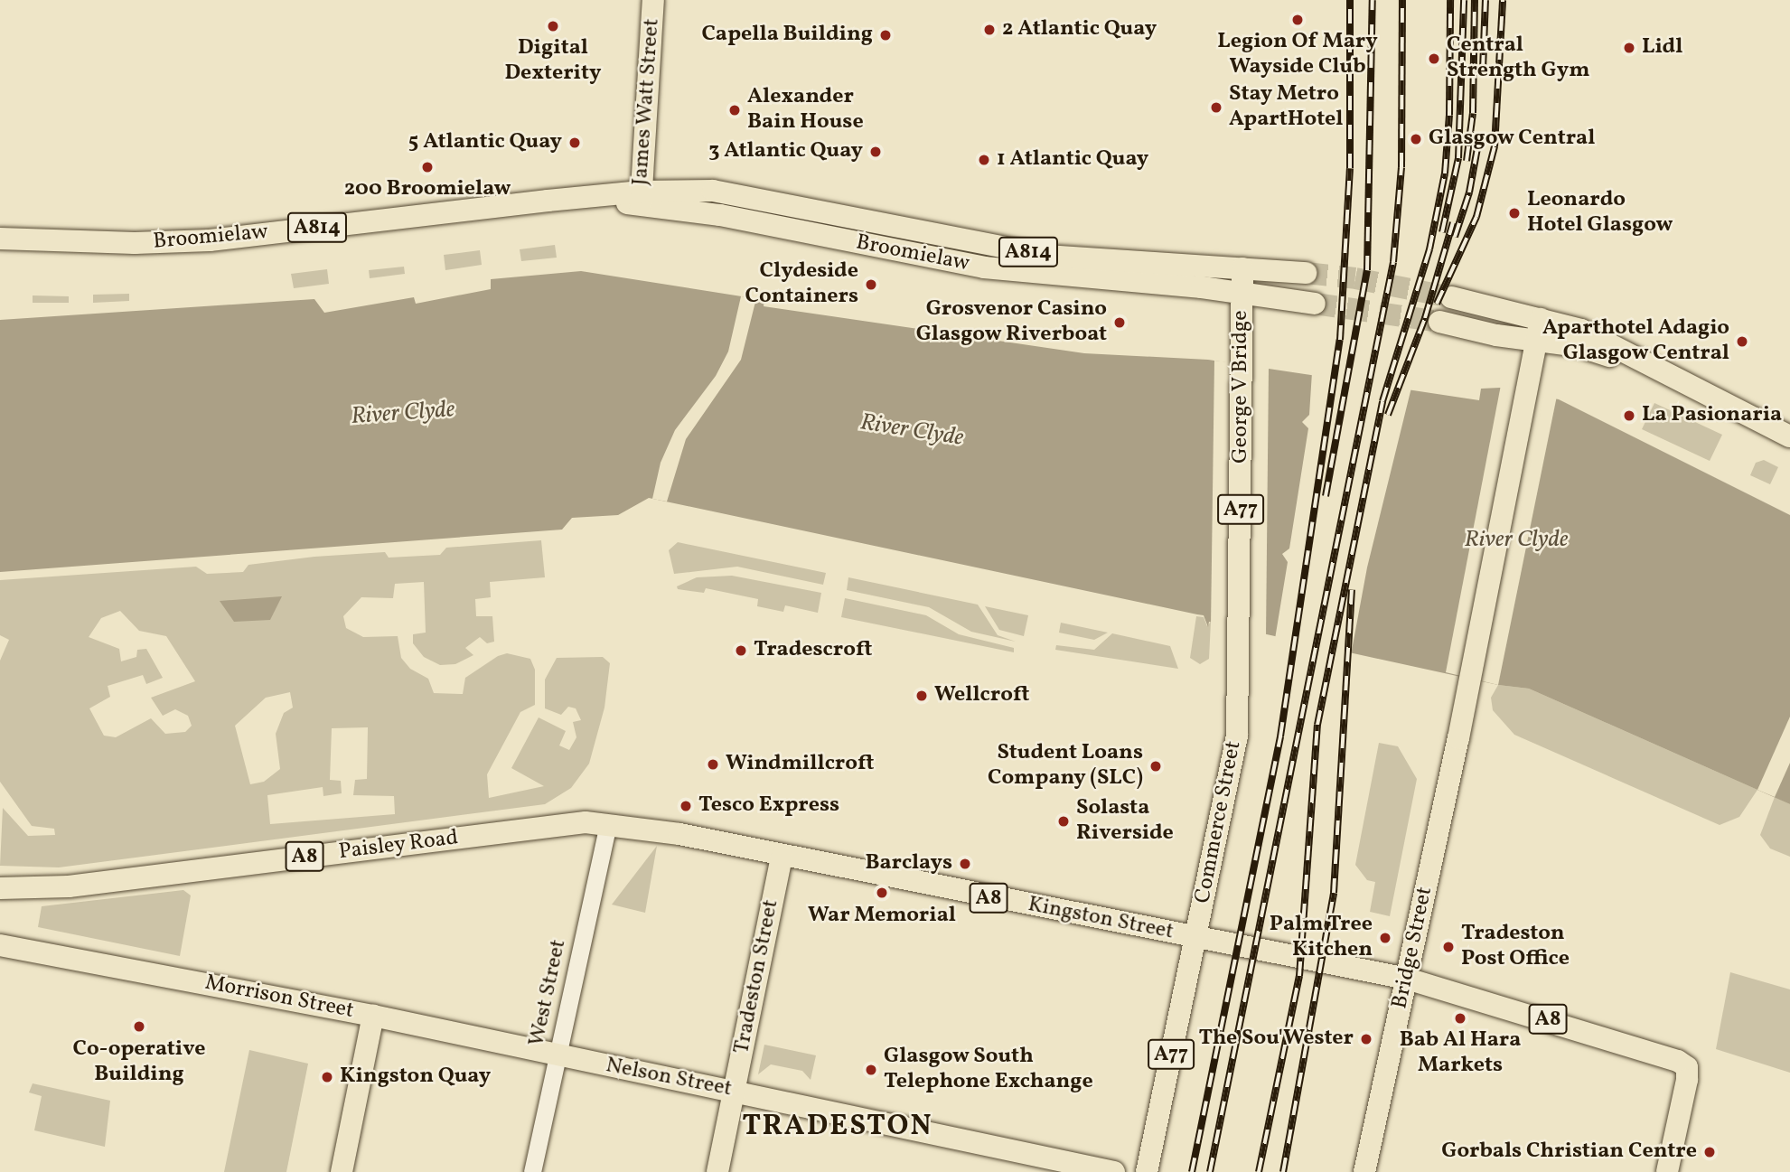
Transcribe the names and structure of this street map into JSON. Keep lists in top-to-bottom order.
{
  "streets": {
    "main road": [
      "James Watt Street",
      "A814",
      "Broomielaw",
      "George V Bridge",
      "A77",
      "Commerce Street",
      "Paisley Road",
      "A8",
      "Kingston Street",
      "Bridge Street",
      "Tradeston Street",
      "Morrison Street",
      "Nelson Street"
    ],
    "street": ["West Street"]
  },
  "crossings": [
    ["James Watt Street", "Broomielaw"],
    ["Broomielaw", "George V Bridge"],
    ["George V Bridge", "Commerce Street"],
    ["Commerce Street", "Kingston Street"],
    ["Paisley Road", "Kingston Street"],
    ["Paisley Road", "West Street"],
    ["A8", "Kingston Street"],
    ["A8", "Bridge Street"],
    ["Kingston Street", "Bridge Street"],
    ["Kingston Street", "Tradeston Street"],
    ["Kingston Street", "West Street"],
    ["Tradeston Street", "Nelson Street"],
    ["West Street", "Morrison Street"],
    ["West Street", "Nelson Street"],
    ["Morrison Street", "Nelson Street"]
  ],
  "districts": ["TRADESTON"],
  "water": ["River Clyde"],
  "places": [
    "Legion Of Mary Wayside Club",
    "Digital Dexterity",
    "2 Atlantic Quay",
    "Capella Building",
    "Lidl",
    "Central Strength Gym",
    "Stay Metro ApartHotel",
    "Alexander Bain House",
    "Glasgow Central",
    "5 Atlantic Quay",
    "3 Atlantic Quay",
    "1 Atlantic Quay",
    "200 Broomielaw",
    "Leonardo Hotel Glasgow",
    "Clydeside Containers",
    "Grosvenor Casino Glasgow Riverboat",
    "Aparthotel Adagio Glasgow Central",
    "La Pasionaria",
    "Tradescroft",
    "Wellcroft",
    "Windmillcroft",
    "Student Loans Company (SLC)",
    "Tesco Express",
    "Solasta Riverside",
    "Barclays",
    "War Memorial",
    "Palm Tree Kitchen",
    "Tradeston Post Office",
    "Bab Al Hara Markets",
    "Co-operative Building",
    "The Sou'Wester",
    "Glasgow South Telephone Exchange",
    "Kingston Quay",
    "Gorbals Christian Centre"
  ]
}
